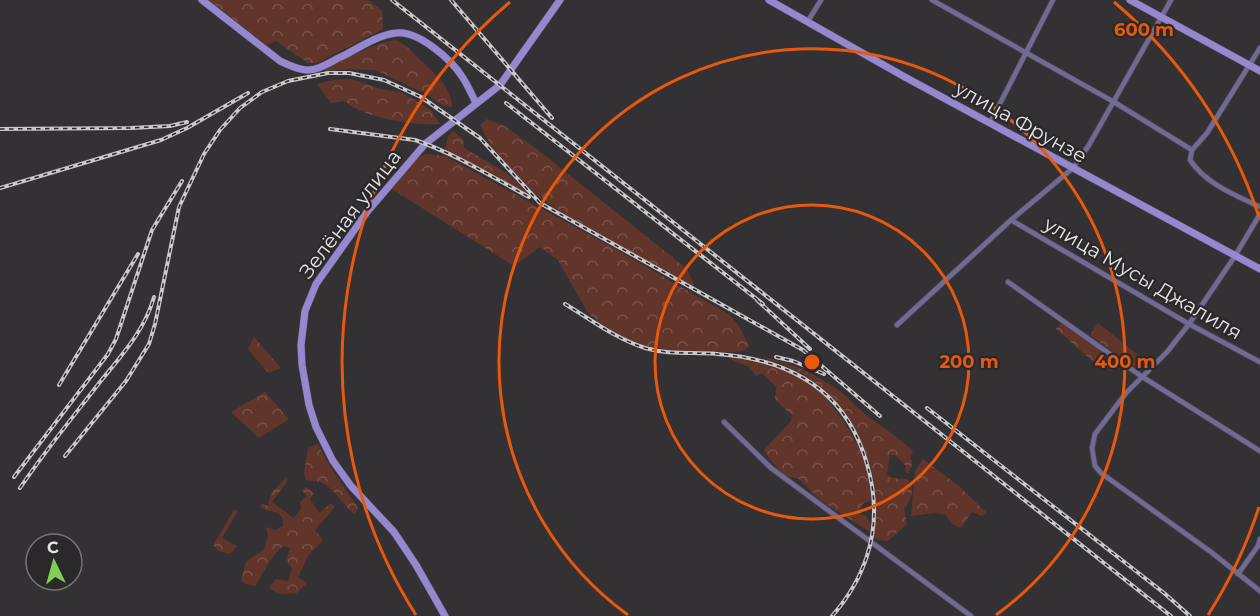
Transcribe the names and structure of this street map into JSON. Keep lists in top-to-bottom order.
{
  "streets": {
    "street": ["улица Фрунзе", "Зелёная улица", "улица Мусы Джалиля"]
  },
  "north": "top",
  "rings": ["600 m", "200 m", "400 m"]
}
